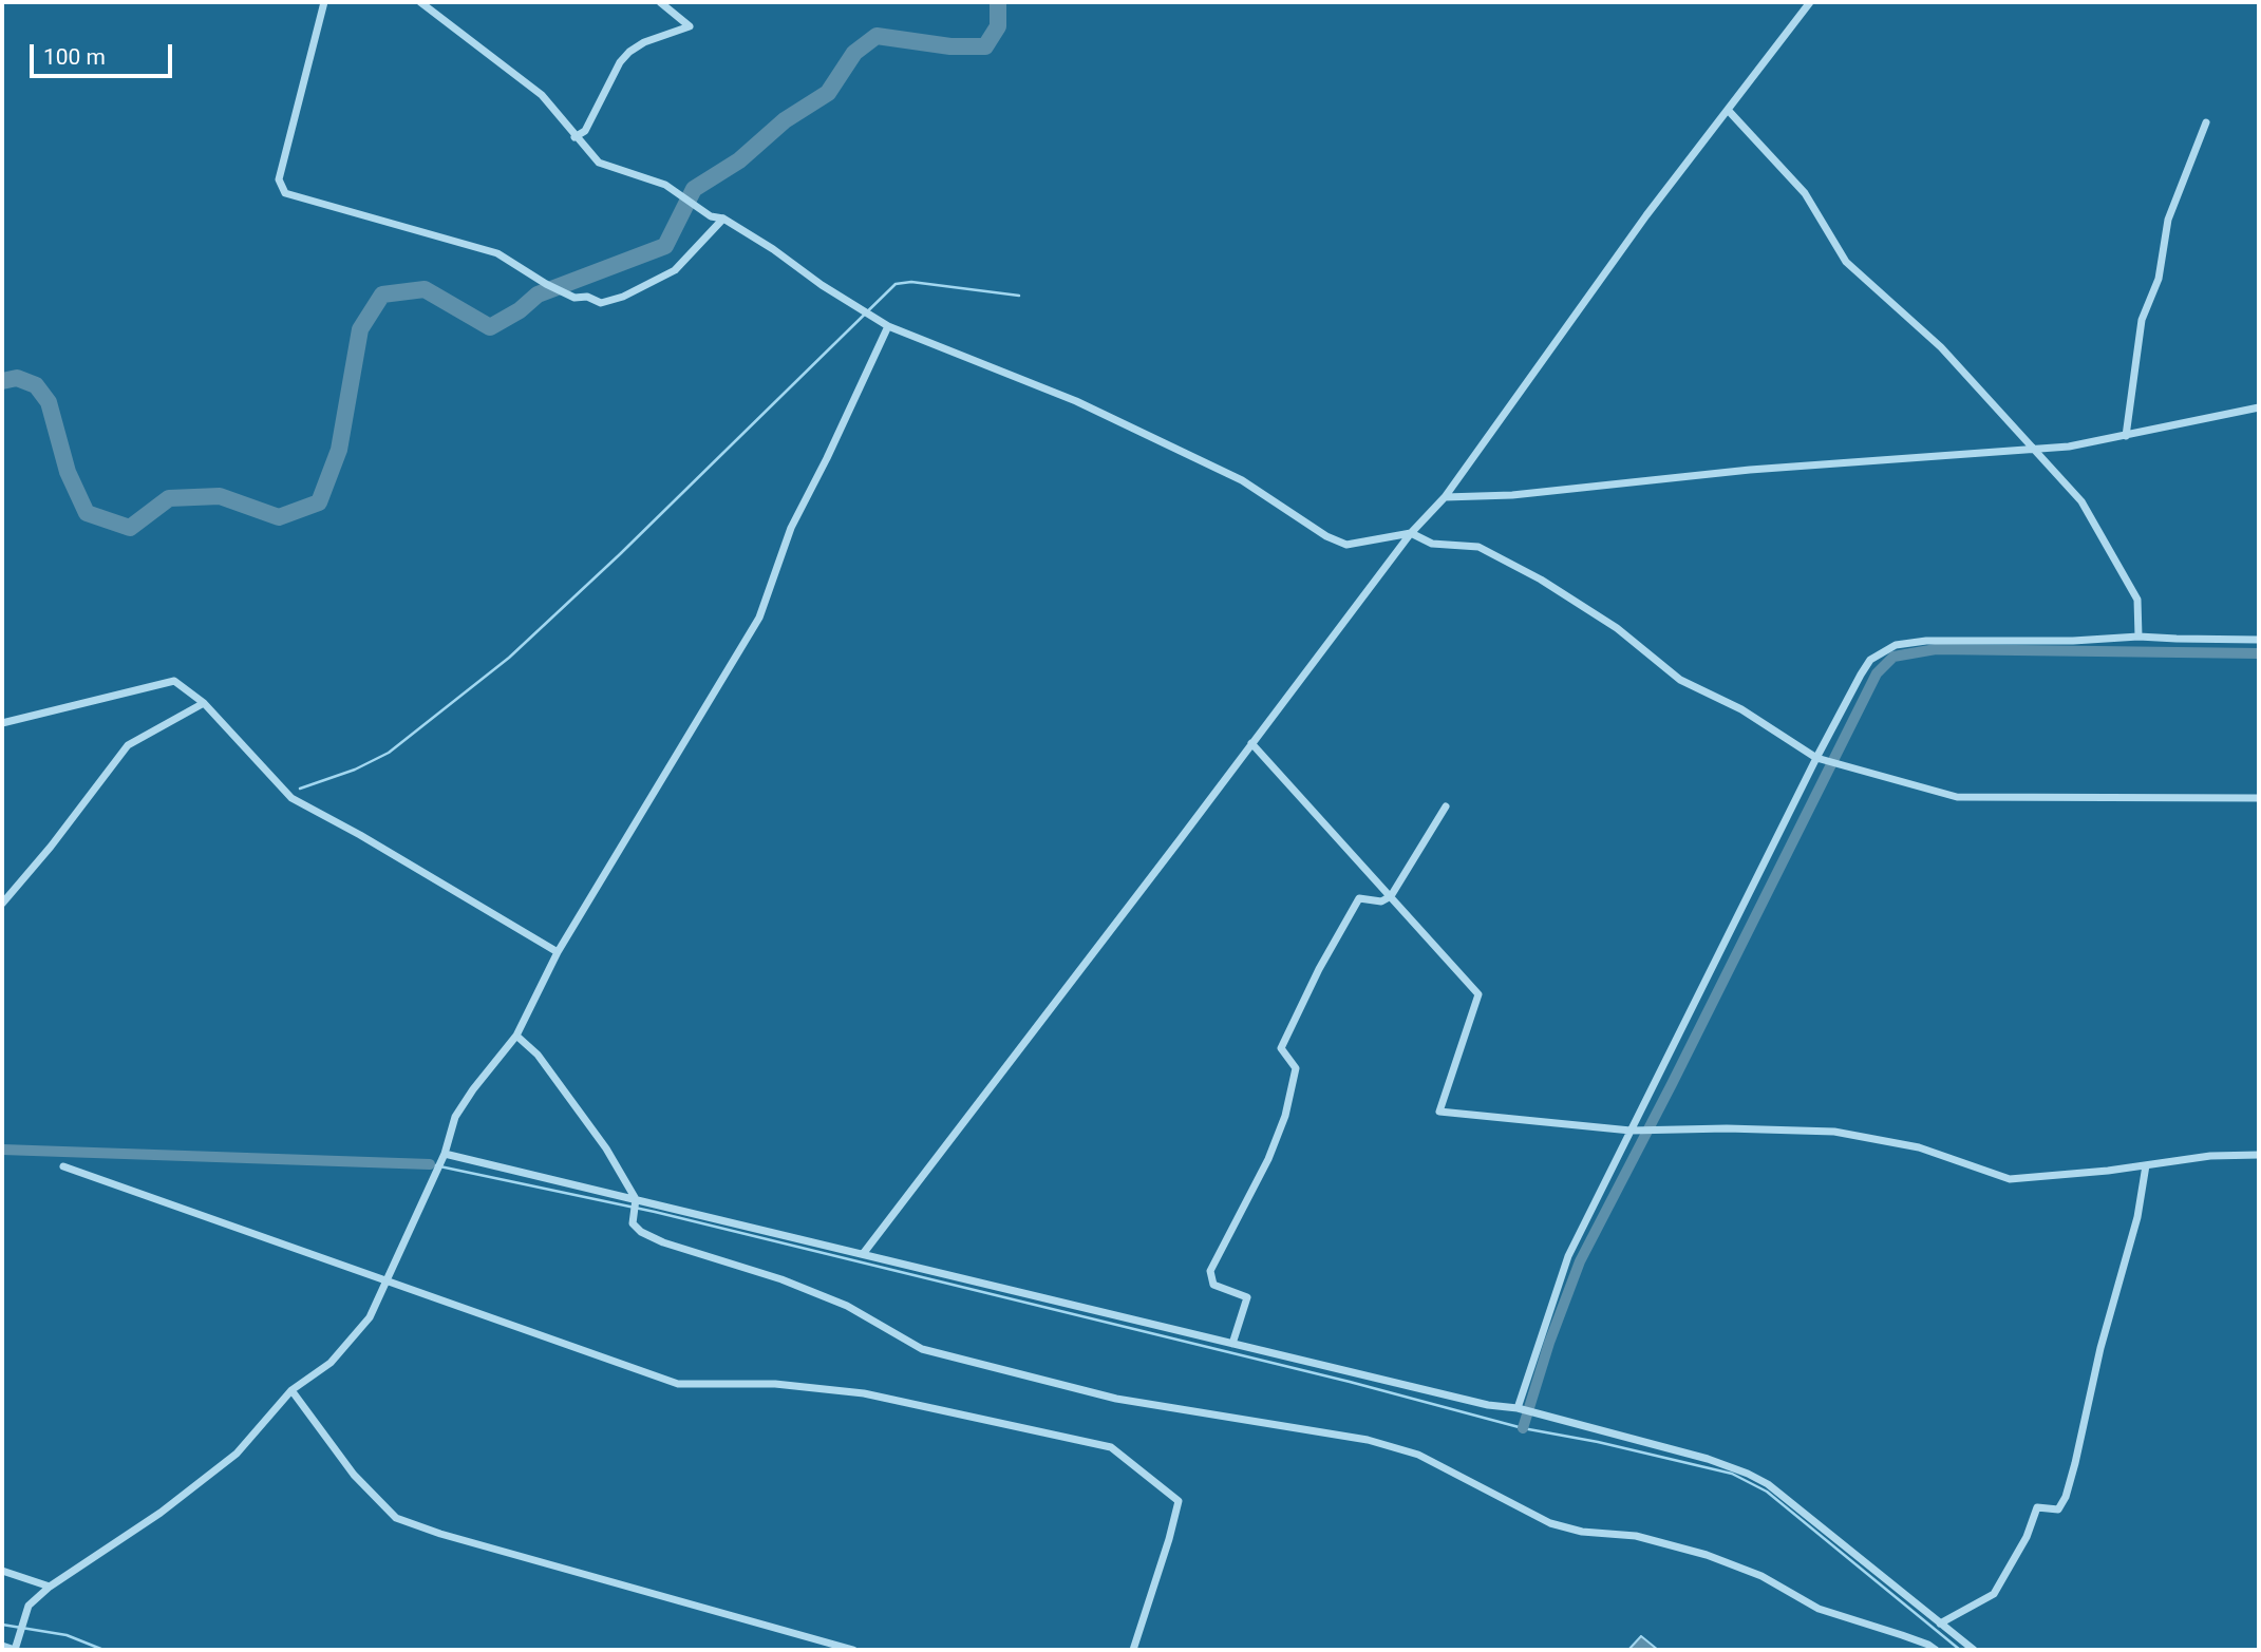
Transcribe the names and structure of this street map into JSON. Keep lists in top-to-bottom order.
{
  "scale_bar": "100 m"
}
